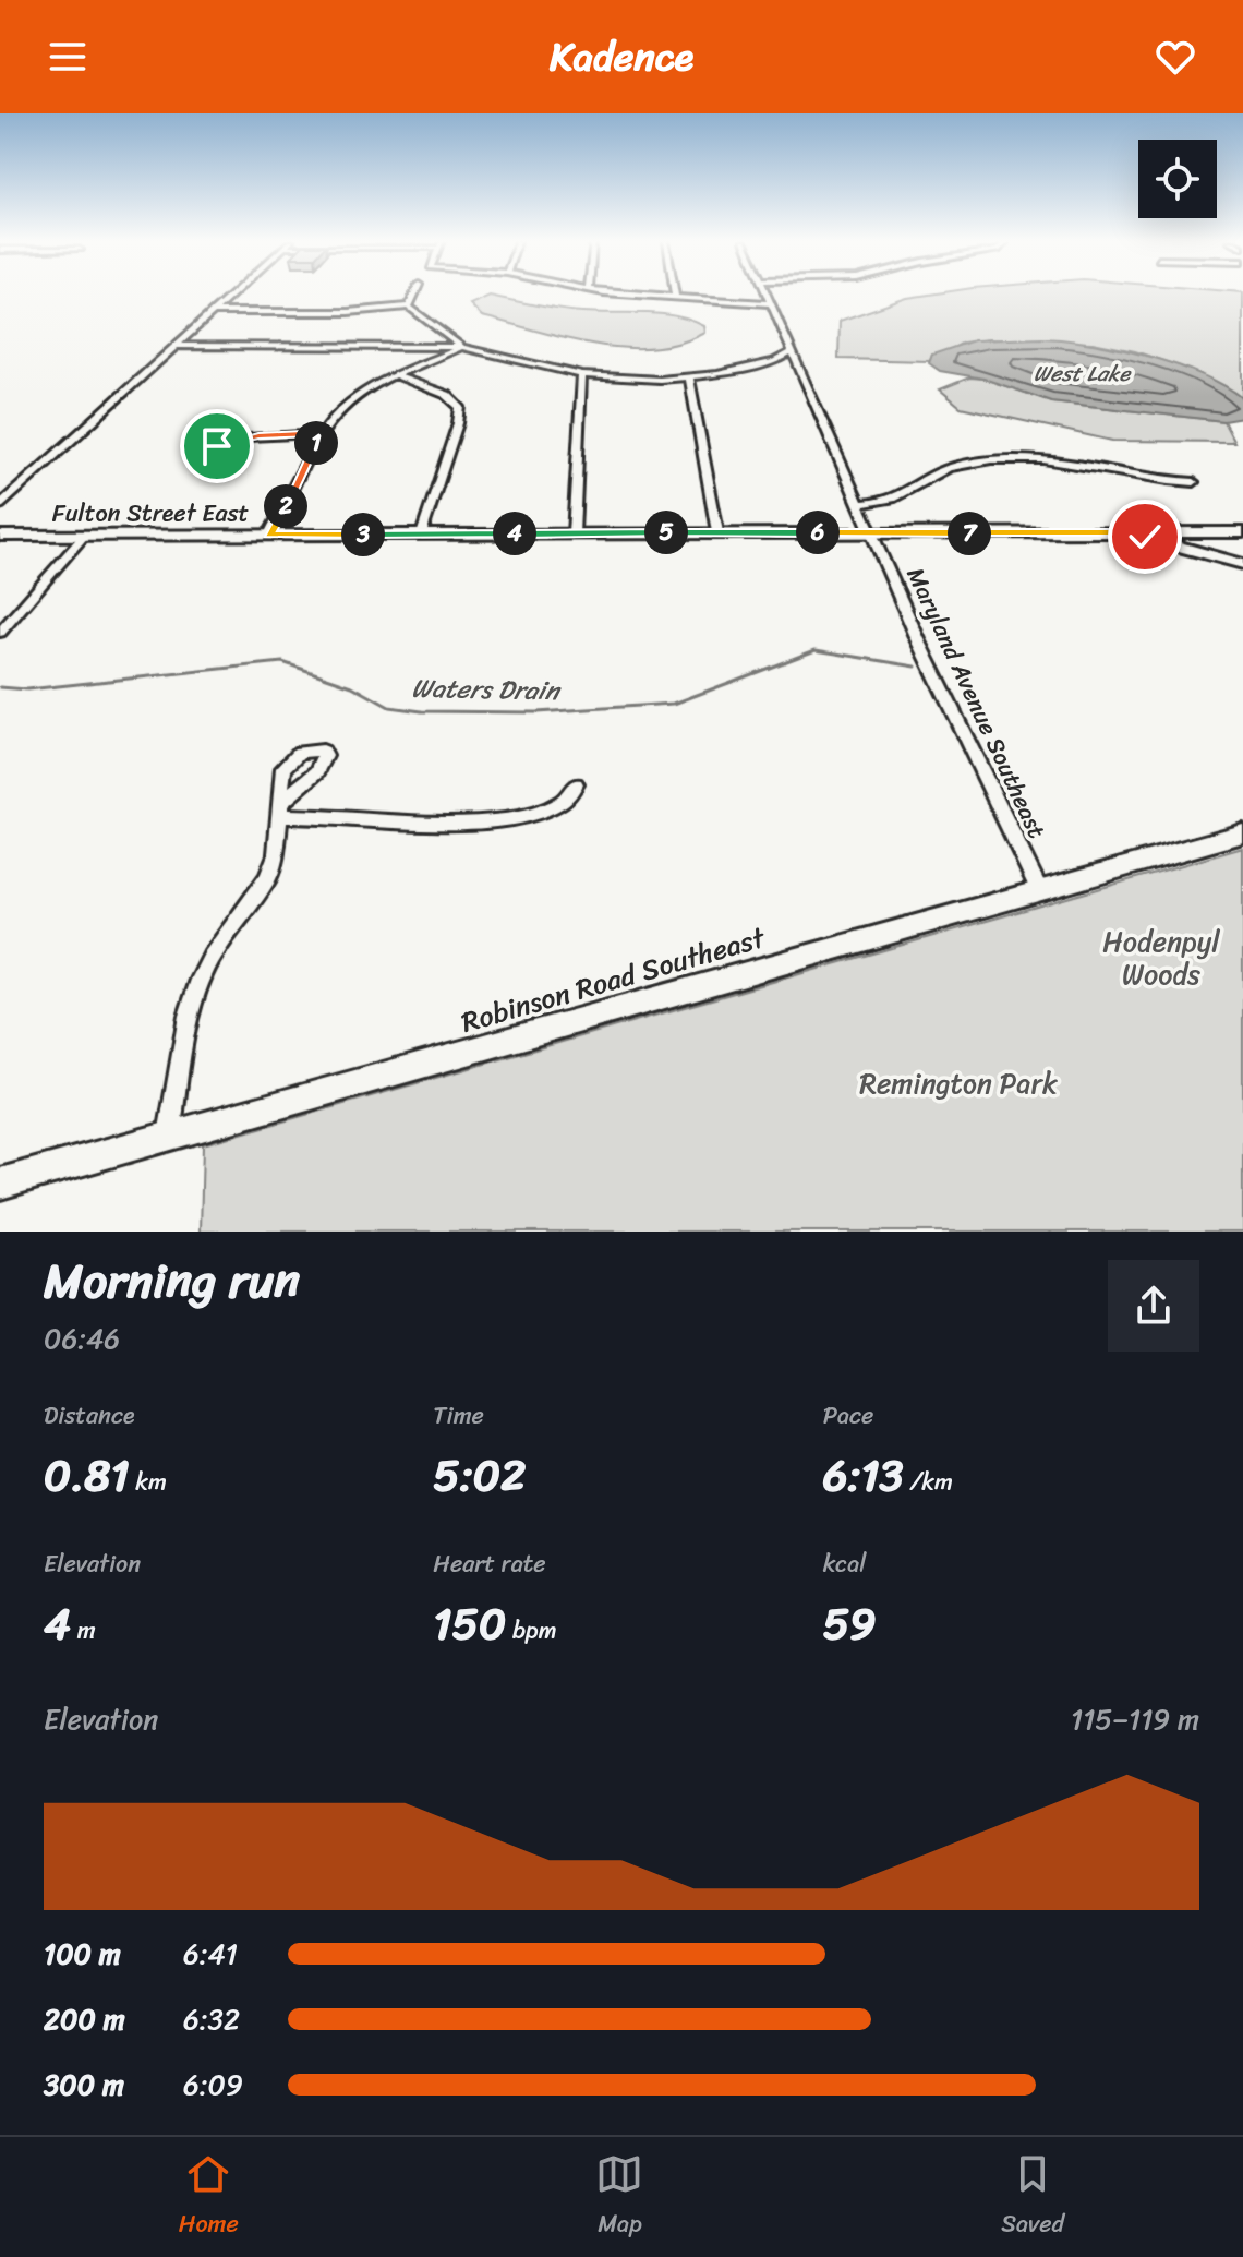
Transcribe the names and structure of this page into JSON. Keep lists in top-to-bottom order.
{
  "streets": {
    "main road": ["Fulton Street East", "Robinson Road Southeast"],
    "street": ["Maryland Avenue Southeast"]
  },
  "crossings": [
    ["Fulton Street East", "Maryland Avenue Southeast"],
    ["Maryland Avenue Southeast", "Robinson Road Southeast"]
  ],
  "water": ["West Lake", "Waters Drain"],
  "parks": ["Hodenpyl Woods", "Remington Park"],
  "page": {
    "header": "Kadence",
    "pins": [
      "1",
      "2",
      "5",
      "6",
      "4",
      "7",
      "3"
    ],
    "heading": ["Morning run", "06:46"],
    "stats": [
      ["Distance", "0.81 km"],
      ["Time", "5:02"],
      ["Pace", "6:13 /km"],
      ["Elevation", "4 m"],
      ["Heart rate", "150 bpm"],
      ["kcal", "59"]
    ],
    "chart": ["Elevation", "115–119 m"],
    "list": [
      {
        "name": "100 m",
        "note": "6:41"
      },
      {
        "name": "200 m",
        "note": "6:32"
      },
      {
        "name": "300 m",
        "note": "6:09"
      }
    ],
    "tabs": ["Home", "Map", "Saved"]
  }
}
